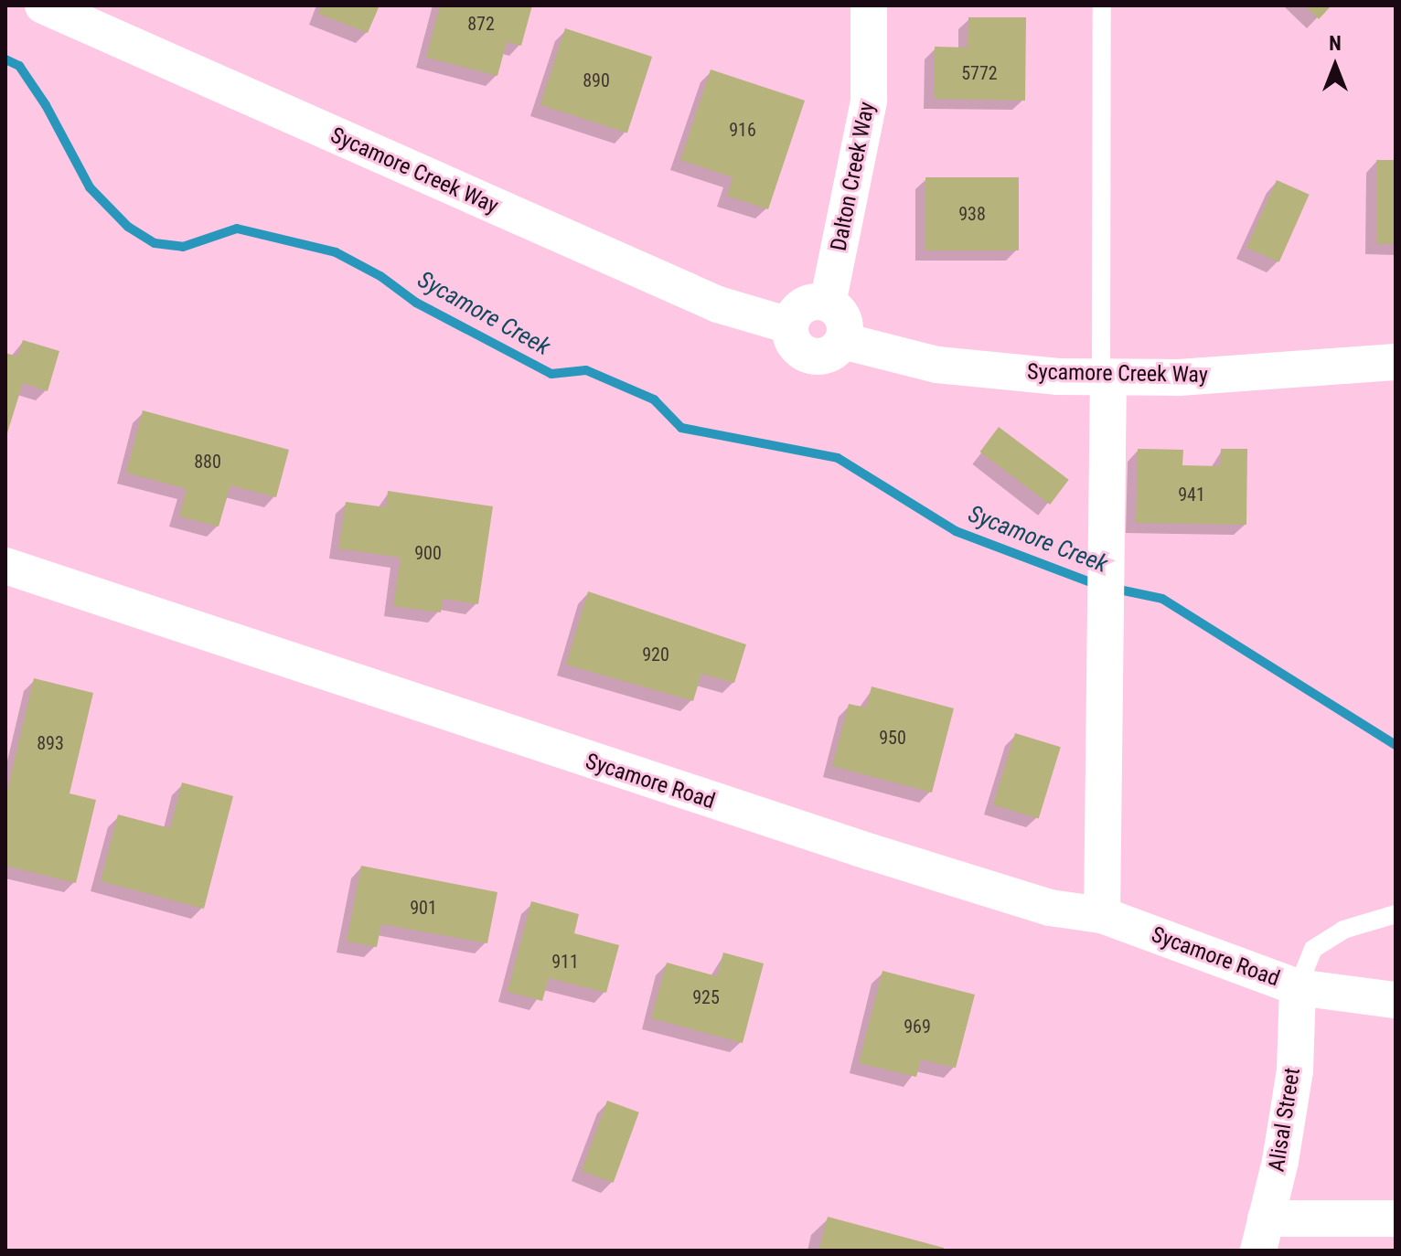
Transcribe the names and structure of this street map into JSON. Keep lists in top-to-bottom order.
{
  "streets": {
    "street": [
      "Sycamore Creek Way",
      "Dalton Creek Way",
      "Sycamore Road",
      "Alisal Street"
    ]
  },
  "crossings": [
    ["Sycamore Creek Way", "Dalton Creek Way"],
    ["Sycamore Road", "Alisal Street"]
  ],
  "water": ["Sycamore Creek"],
  "house_numbers": [
    "872",
    "5772",
    "890",
    "916",
    "938",
    "880",
    "941",
    "900",
    "920",
    "950",
    "893",
    "901",
    "911",
    "925",
    "969"
  ],
  "north": "top"
}
